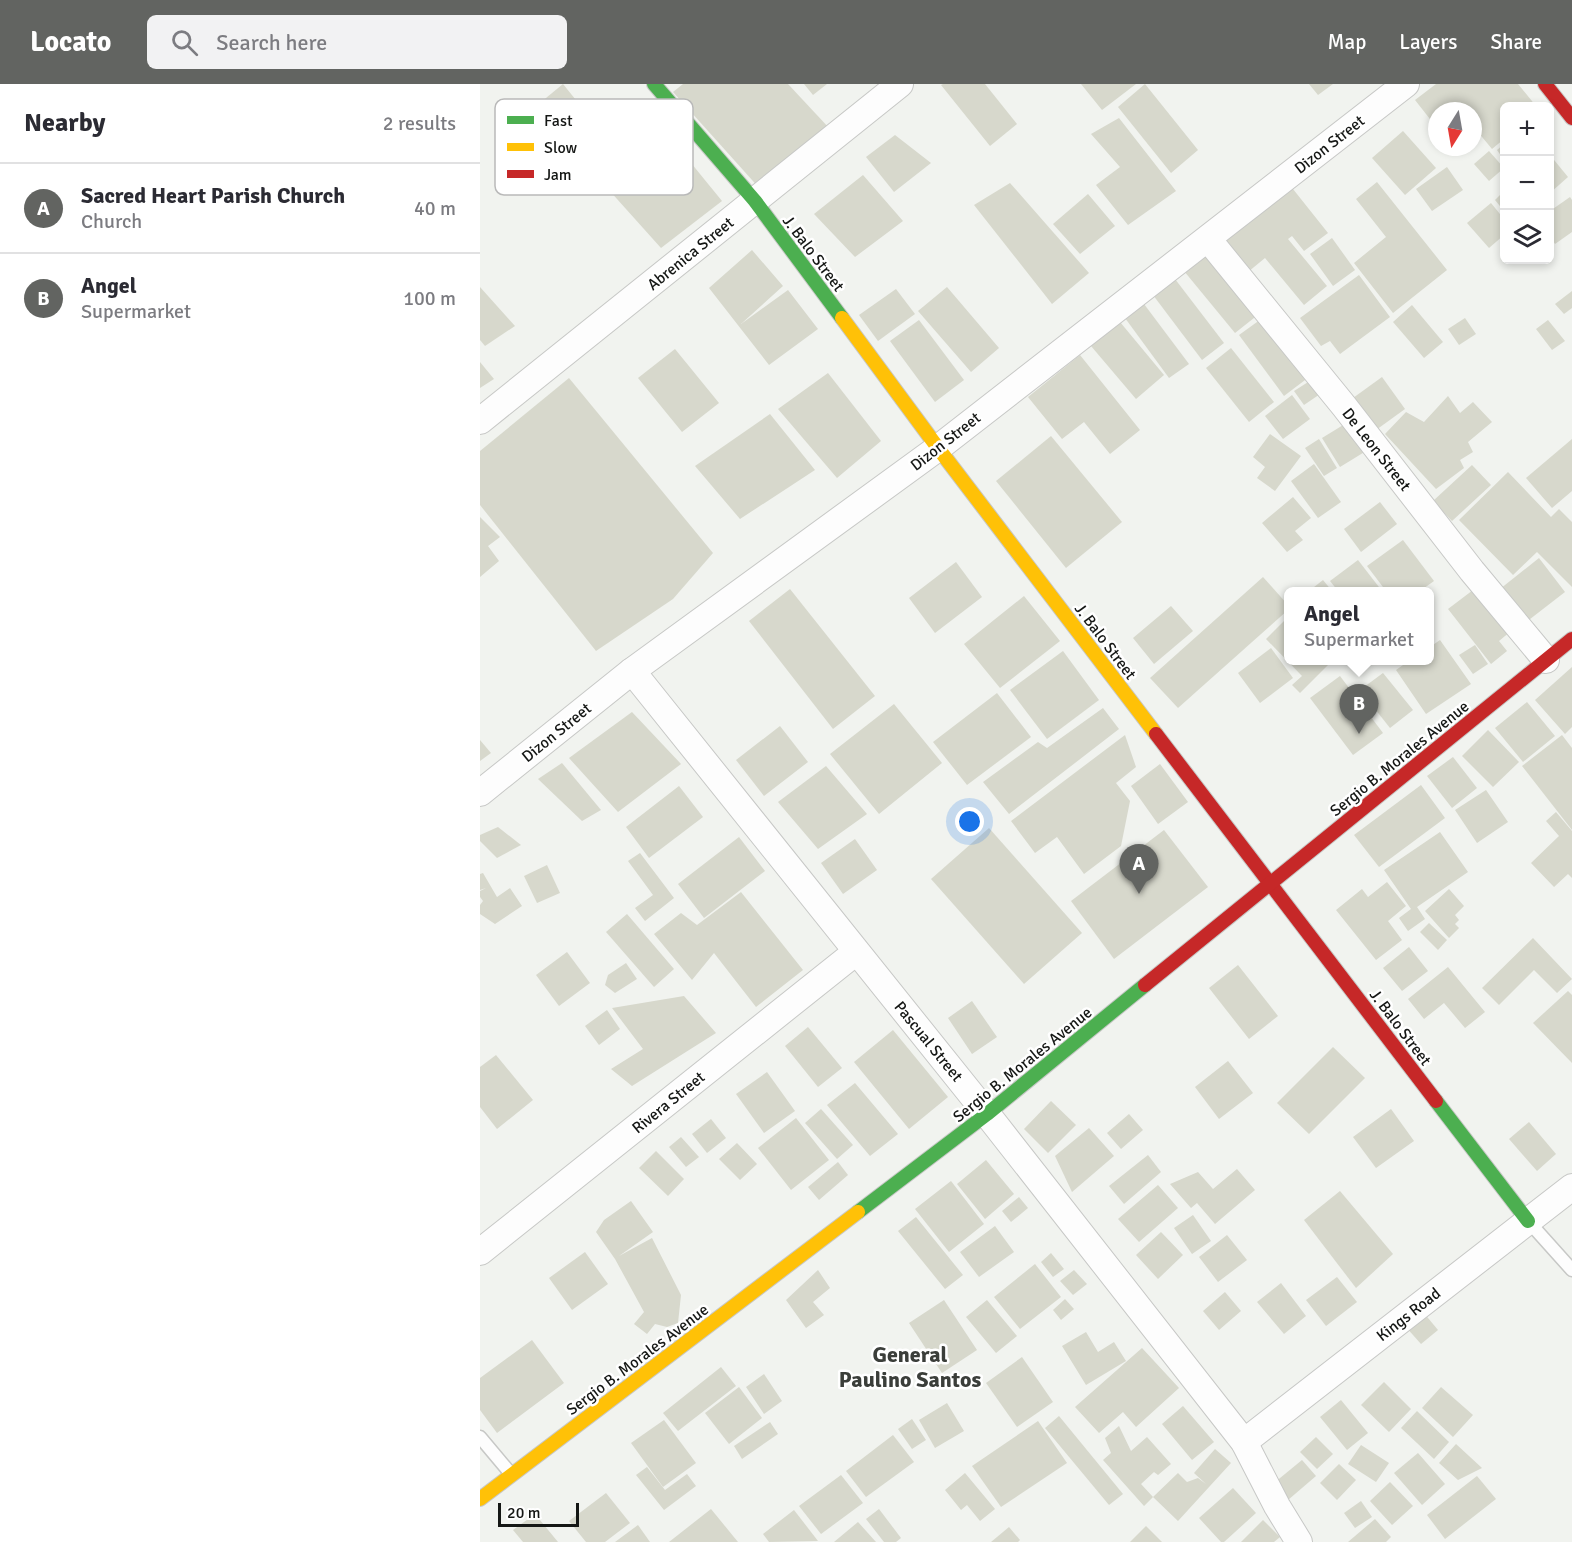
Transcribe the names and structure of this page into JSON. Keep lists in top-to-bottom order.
{
  "streets": {
    "main road": ["J. Balo Street", "Sergio B. Morales Avenue"],
    "street": [
      "Dizon Street",
      "Abrenica Street",
      "De Leon Street",
      "Pascual Street",
      "Rivera Street",
      "Kings Road"
    ]
  },
  "crossings": [
    ["Dizon Street", "J. Balo Street"],
    ["Dizon Street", "De Leon Street"],
    ["Dizon Street", "Pascual Street"],
    ["Abrenica Street", "J. Balo Street"],
    ["J. Balo Street", "Sergio B. Morales Avenue"],
    ["J. Balo Street", "Kings Road"],
    ["De Leon Street", "Sergio B. Morales Avenue"],
    ["Sergio B. Morales Avenue", "Pascual Street"],
    ["Pascual Street", "Rivera Street"],
    ["Pascual Street", "Kings Road"]
  ],
  "districts": ["General Paulino Santos"],
  "legend": ["Fast", "Slow", "Jam"],
  "scale_bar": "20 m",
  "north": "bottom",
  "page": {
    "header": "Locato",
    "search": "Search here",
    "nav": ["Map", "Layers", "Share"],
    "heading": ["Nearby", "2 results"],
    "map_buttons": ["+", "−"],
    "list": [
      {
        "mark": "A",
        "name": "Sacred Heart Parish Church",
        "note": "Church",
        "value": "40 m"
      },
      {
        "mark": "B",
        "name": "Angel",
        "note": "Supermarket",
        "value": "100 m"
      }
    ],
    "popup": ["Angel", "Supermarket"],
    "pins": ["B", "A"],
    "scale": "20 m"
  }
}
